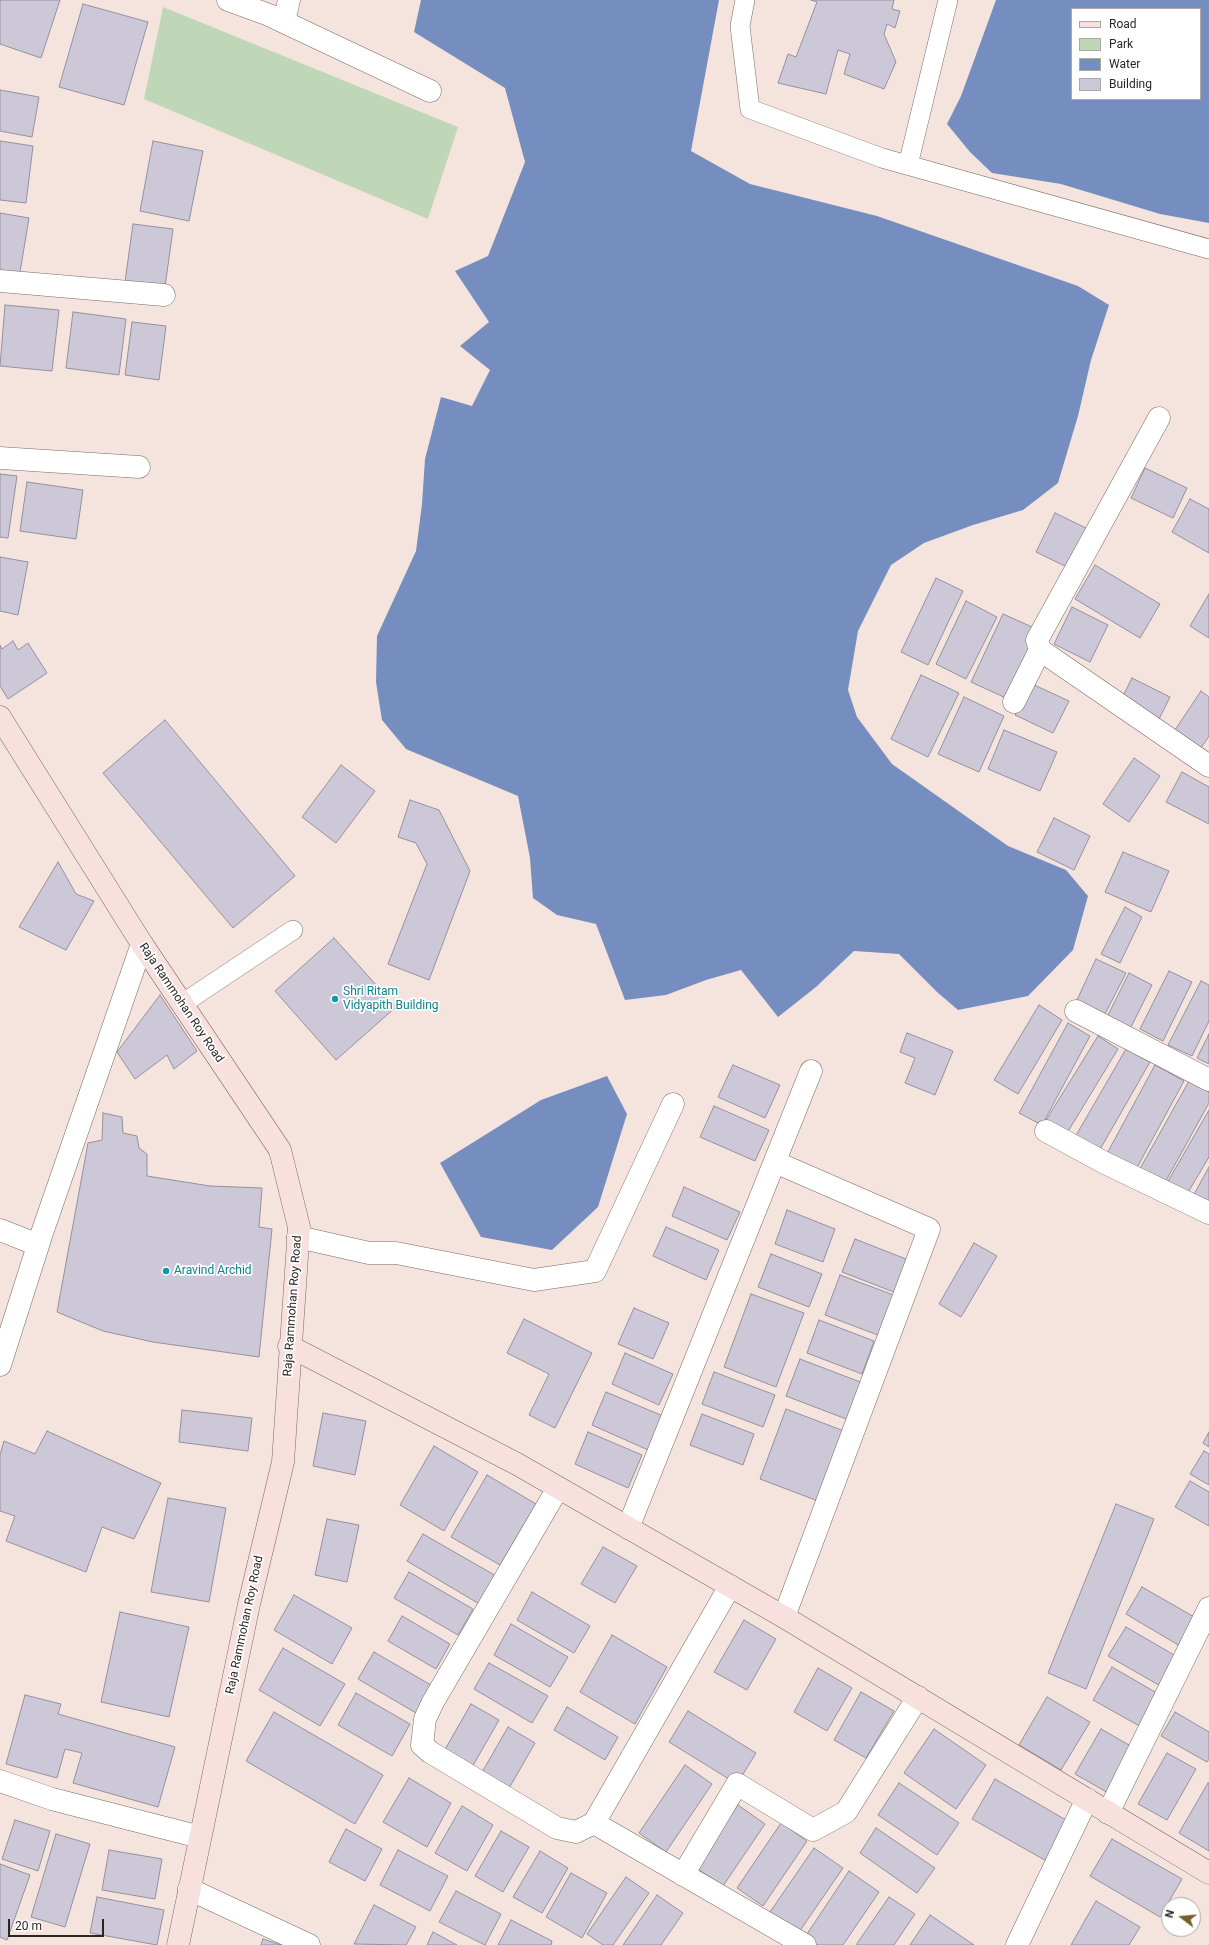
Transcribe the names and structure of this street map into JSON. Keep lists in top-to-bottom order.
{
  "streets": {
    "main road": ["Raja Rammohan Roy Road"]
  },
  "places": ["Shri Ritam Vidyapith Building", "Aravind Archid"],
  "legend": [
    "Road",
    "Park",
    "Water",
    "Building"
  ],
  "scale_bar": "20 m",
  "north": "left"
}
